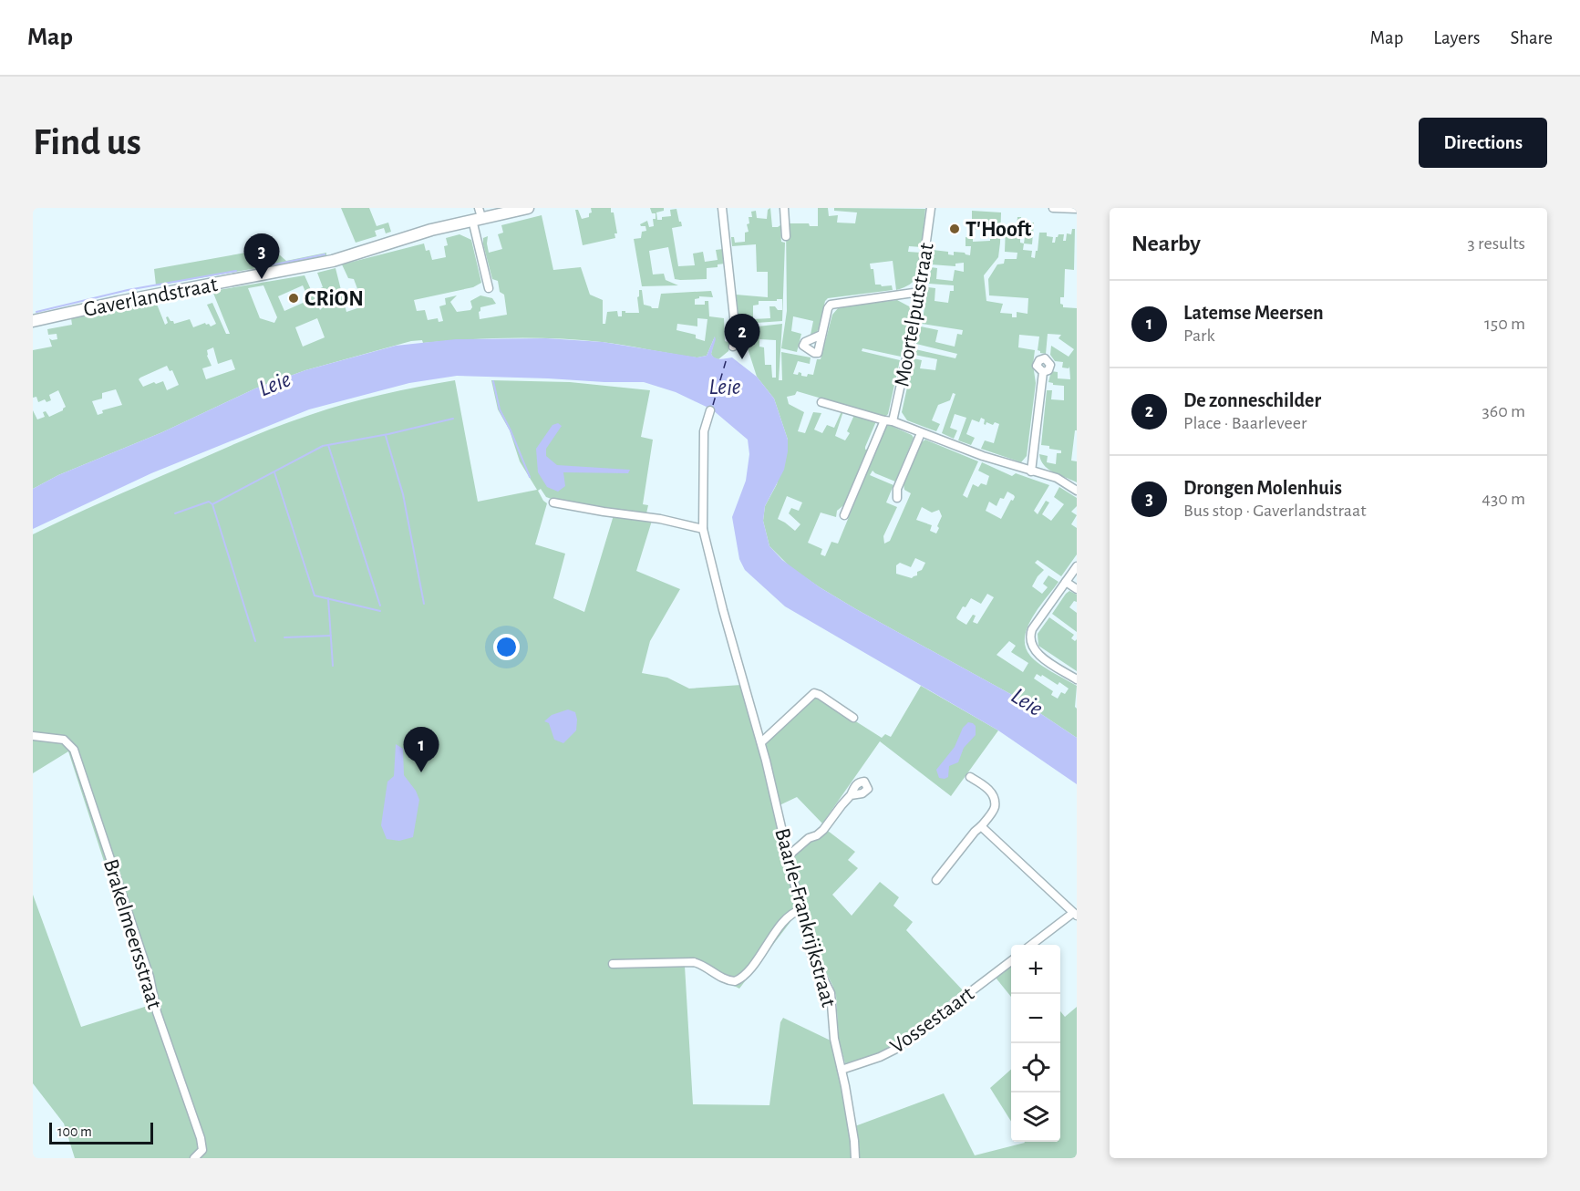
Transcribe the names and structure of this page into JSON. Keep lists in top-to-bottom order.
{
  "streets": {
    "main road": ["Gaverlandstraat"],
    "street": [
      "Moortelputstraat",
      "Baarle-Frankrijkstraat",
      "Brakelmeersstraat",
      "Vossestaart"
    ]
  },
  "crossings": [
    ["Baarle-Frankrijkstraat", "Vossestaart"]
  ],
  "water": ["Leie"],
  "places": ["T'Hooft", "CRiON"],
  "scale_bar": "100 m",
  "page": {
    "header": "Map",
    "nav": ["Map", "Layers", "Share"],
    "buttons": "Directions",
    "title": "Find us",
    "heading": ["Nearby", "3 results"],
    "pins": ["3", "2", "1"],
    "list": [
      {
        "mark": "1",
        "name": "Latemse Meersen",
        "note": "Park",
        "value": "150 m"
      },
      {
        "mark": "2",
        "name": "De zonneschilder",
        "note": "Place · Baarleveer",
        "value": "360 m"
      },
      {
        "mark": "3",
        "name": "Drongen Molenhuis",
        "note": "Bus stop · Gaverlandstraat",
        "value": "430 m"
      }
    ],
    "map_buttons": ["+", "−"],
    "scale": "100 m"
  }
}
